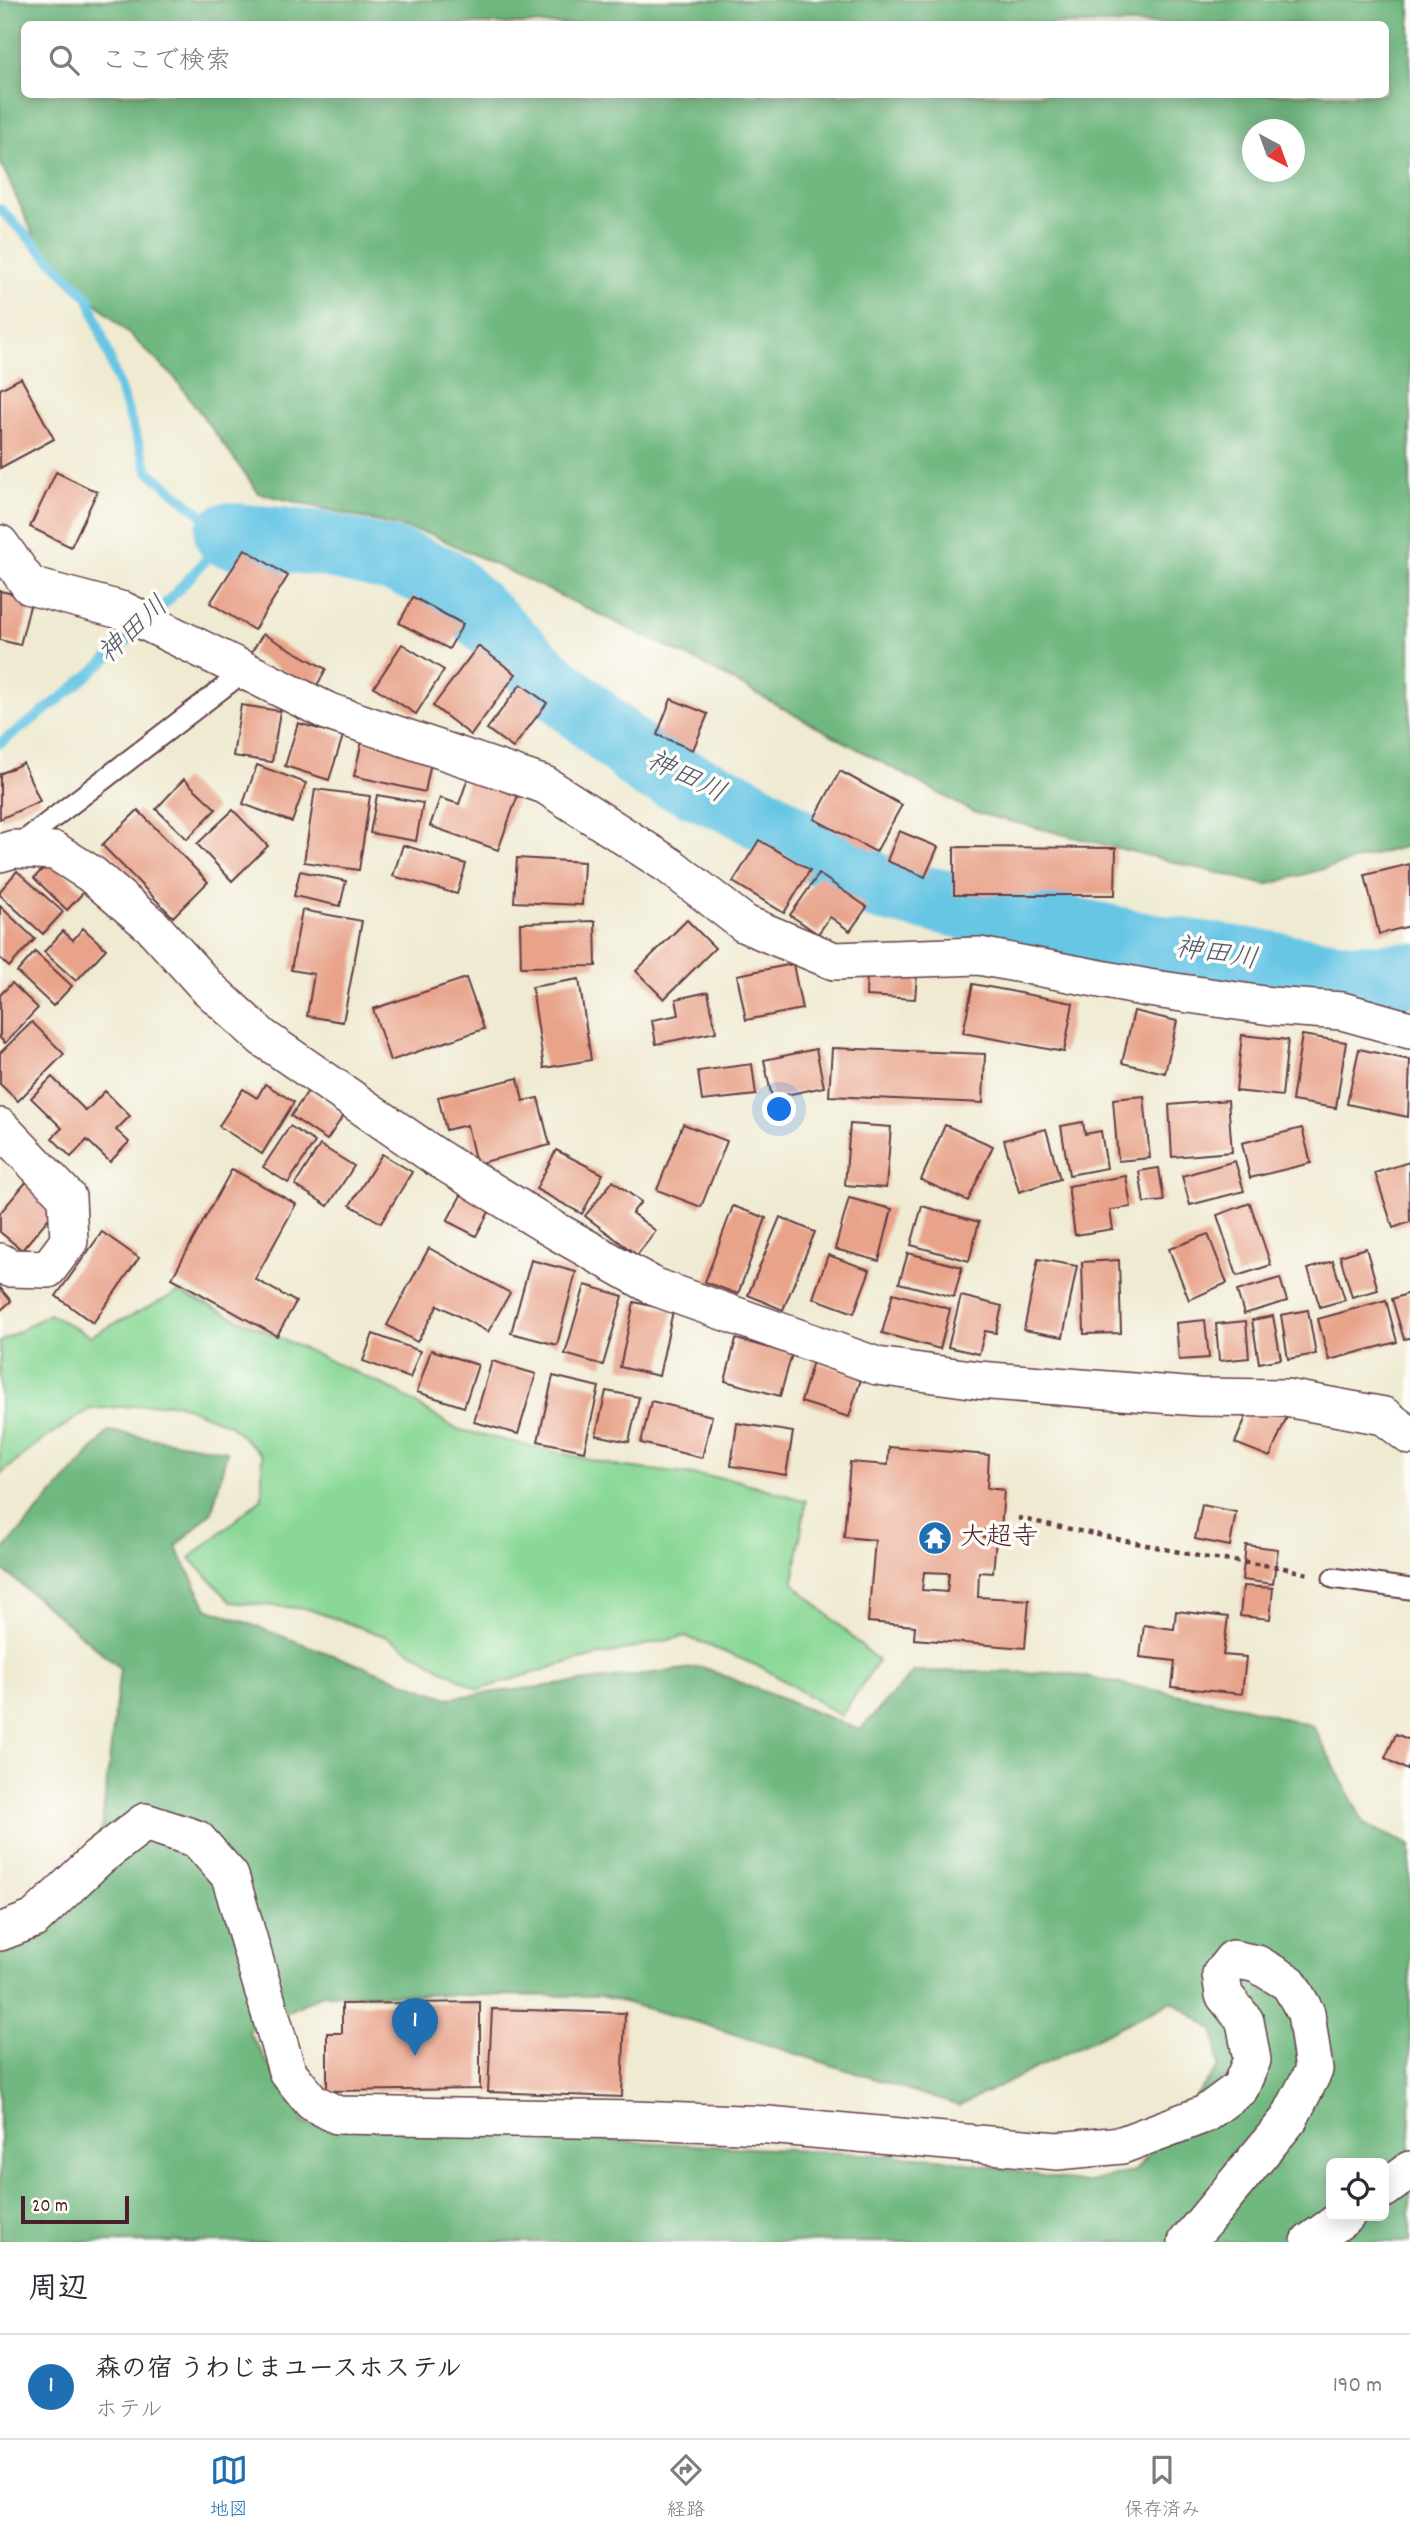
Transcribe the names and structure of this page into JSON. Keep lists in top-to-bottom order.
{
  "water": ["神田川"],
  "places": {
    "temple": ["大超寺"]
  },
  "scale_bar": "20 m",
  "north": "bottom right",
  "page": {
    "search": "ここで検索",
    "pins": "1",
    "scale": "20 m",
    "heading": "周辺",
    "list": [
      {
        "mark": "1",
        "name": "森の宿 うわじまユースホステル",
        "note": "ホテル",
        "value": "190 m"
      }
    ],
    "nav": ["地図", "経路", "保存済み"]
  }
}
